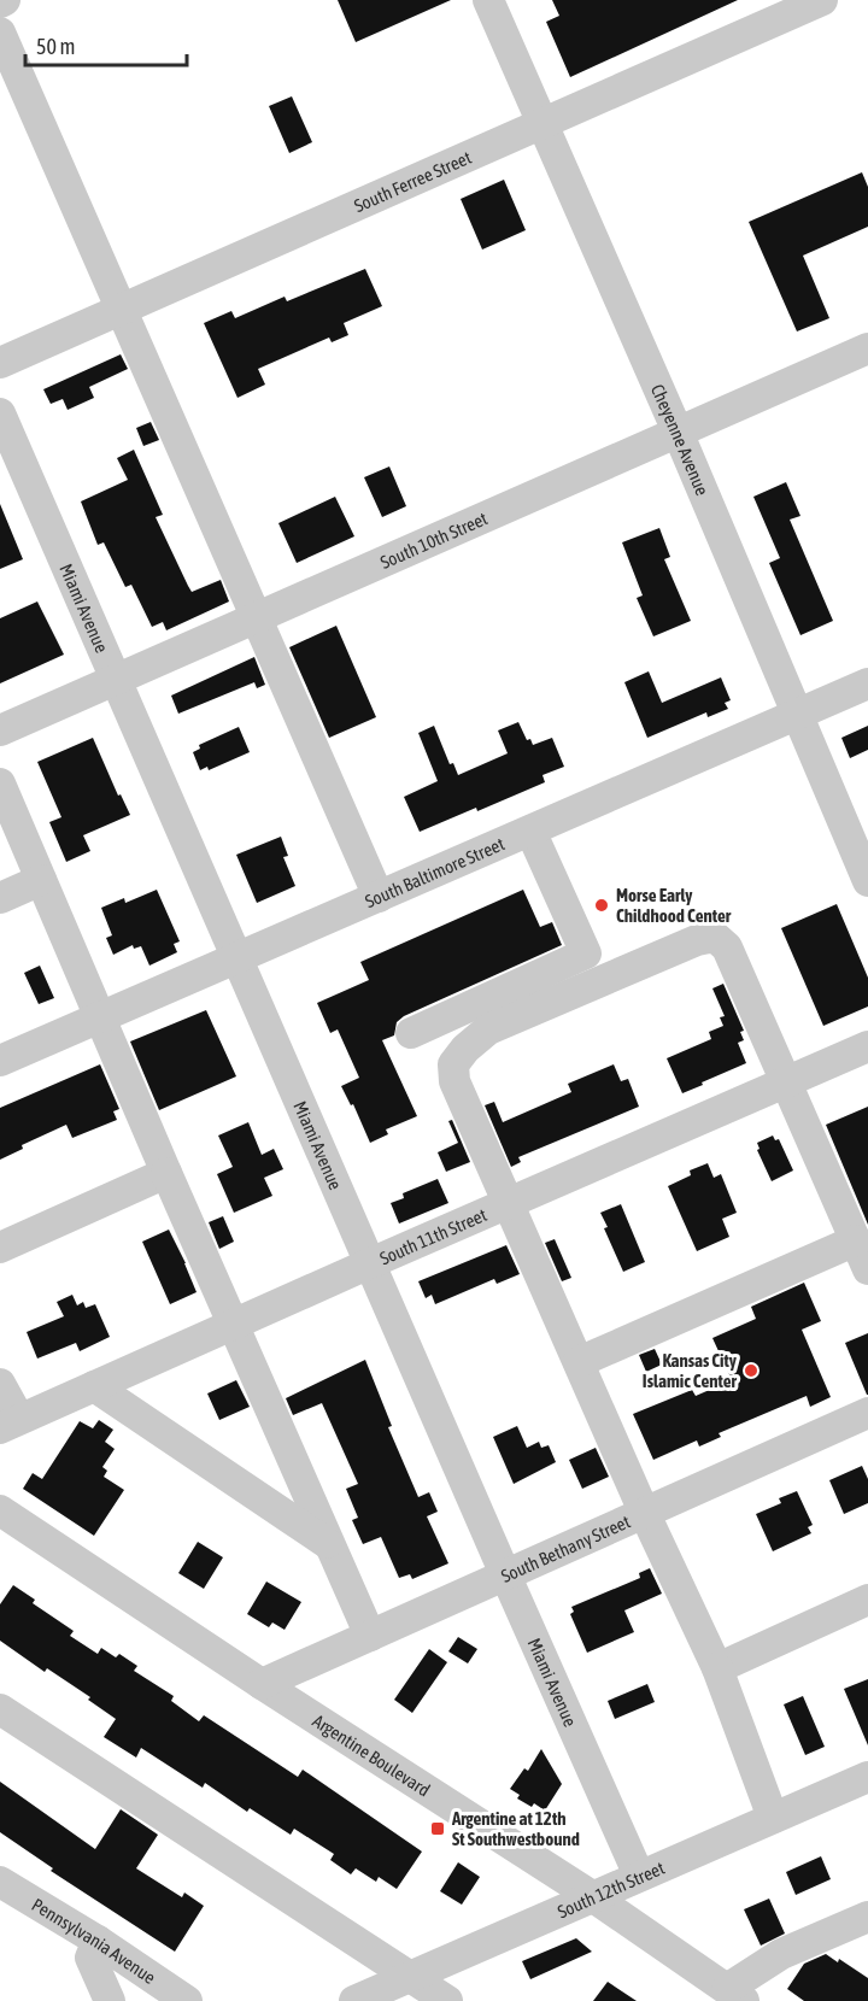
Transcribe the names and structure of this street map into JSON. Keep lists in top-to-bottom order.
{
  "streets": {
    "street": [
      "South Ferree Street",
      "Cheyenne Avenue",
      "South 10th Street",
      "Miami Avenue",
      "South Baltimore Street",
      "South 11th Street",
      "South Bethany Street",
      "Argentine Boulevard",
      "South 12th Street",
      "Pennsylvania Avenue"
    ]
  },
  "crossings": [
    ["South Ferree Street", "Cheyenne Avenue"],
    ["Cheyenne Avenue", "South 10th Street"],
    ["Cheyenne Avenue", "South Baltimore Street"],
    ["South 10th Street", "Miami Avenue"],
    ["Miami Avenue", "South Baltimore Street"],
    ["Miami Avenue", "South 11th Street"],
    ["Miami Avenue", "South Bethany Street"],
    ["Miami Avenue", "South 12th Street"],
    ["South Bethany Street", "Argentine Boulevard"],
    ["Argentine Boulevard", "South 12th Street"]
  ],
  "places": {
    "other": ["Morse Early Childhood Center", "Kansas City Islamic Center"],
    "transit": ["Argentine at 12th St Southwestbound"]
  },
  "scale_bar": "50 m"
}
